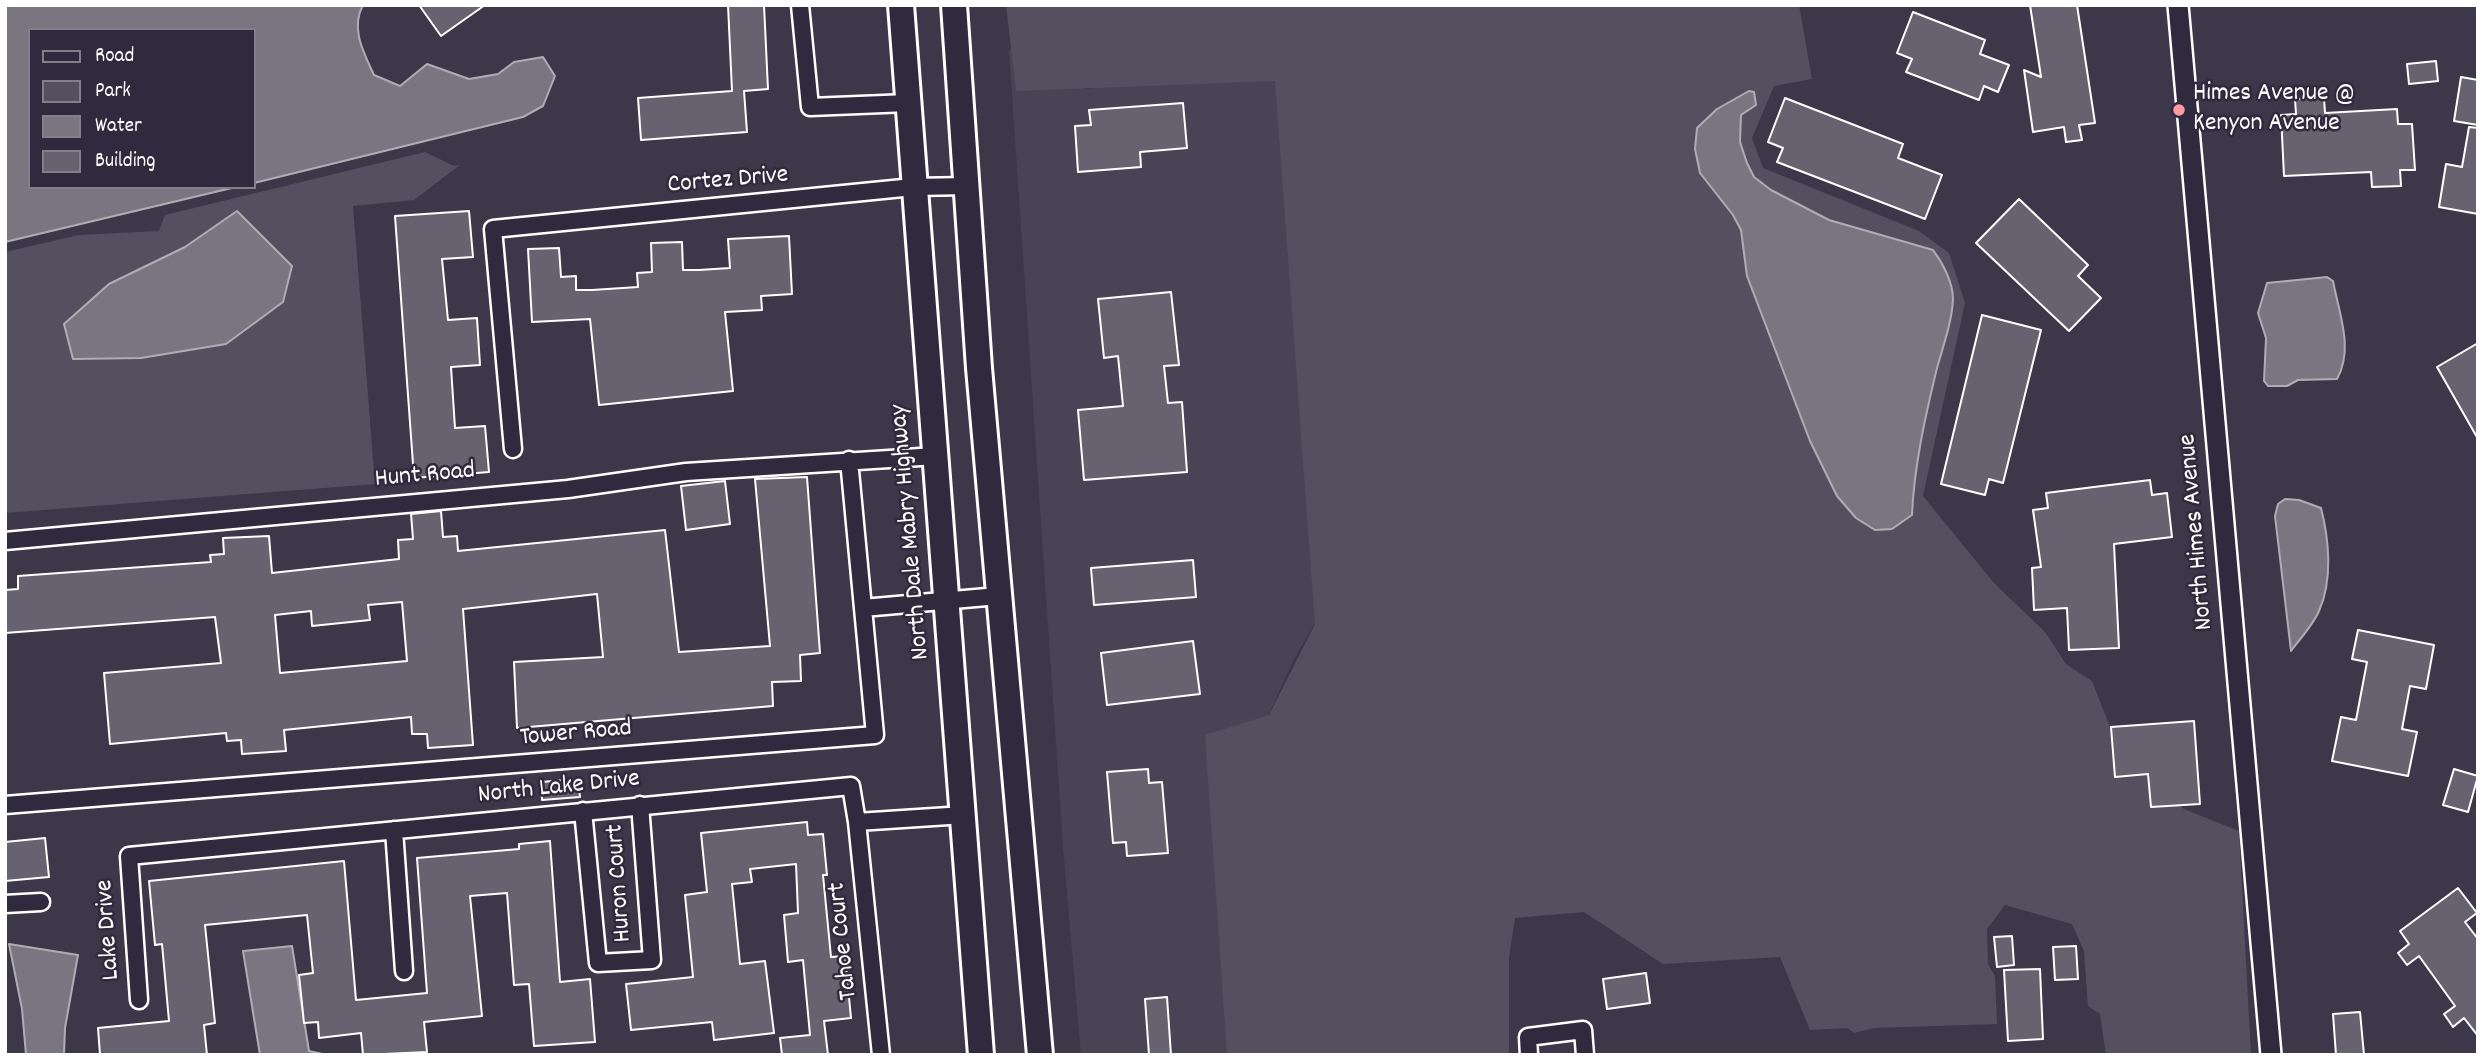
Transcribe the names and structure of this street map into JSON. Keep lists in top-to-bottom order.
{
  "streets": {
    "main road": ["North Dale Mabry Highway"],
    "street": [
      "Cortez Drive",
      "Hunt Road",
      "North Himes Avenue",
      "Tower Road",
      "North Lake Drive",
      "Huron Court",
      "Lake Drive",
      "Tahoe Court"
    ]
  },
  "crossings": [
    ["Cortez Drive", "North Dale Mabry Highway"],
    ["Hunt Road", "North Dale Mabry Highway"],
    ["Hunt Road", "Tower Road"],
    ["North Lake Drive", "Huron Court"],
    ["North Lake Drive", "Lake Drive"],
    ["North Lake Drive", "Tahoe Court"]
  ],
  "places": ["Himes Avenue @ Kenyon Avenue"],
  "legend": [
    "Road",
    "Park",
    "Water",
    "Building"
  ]
}
